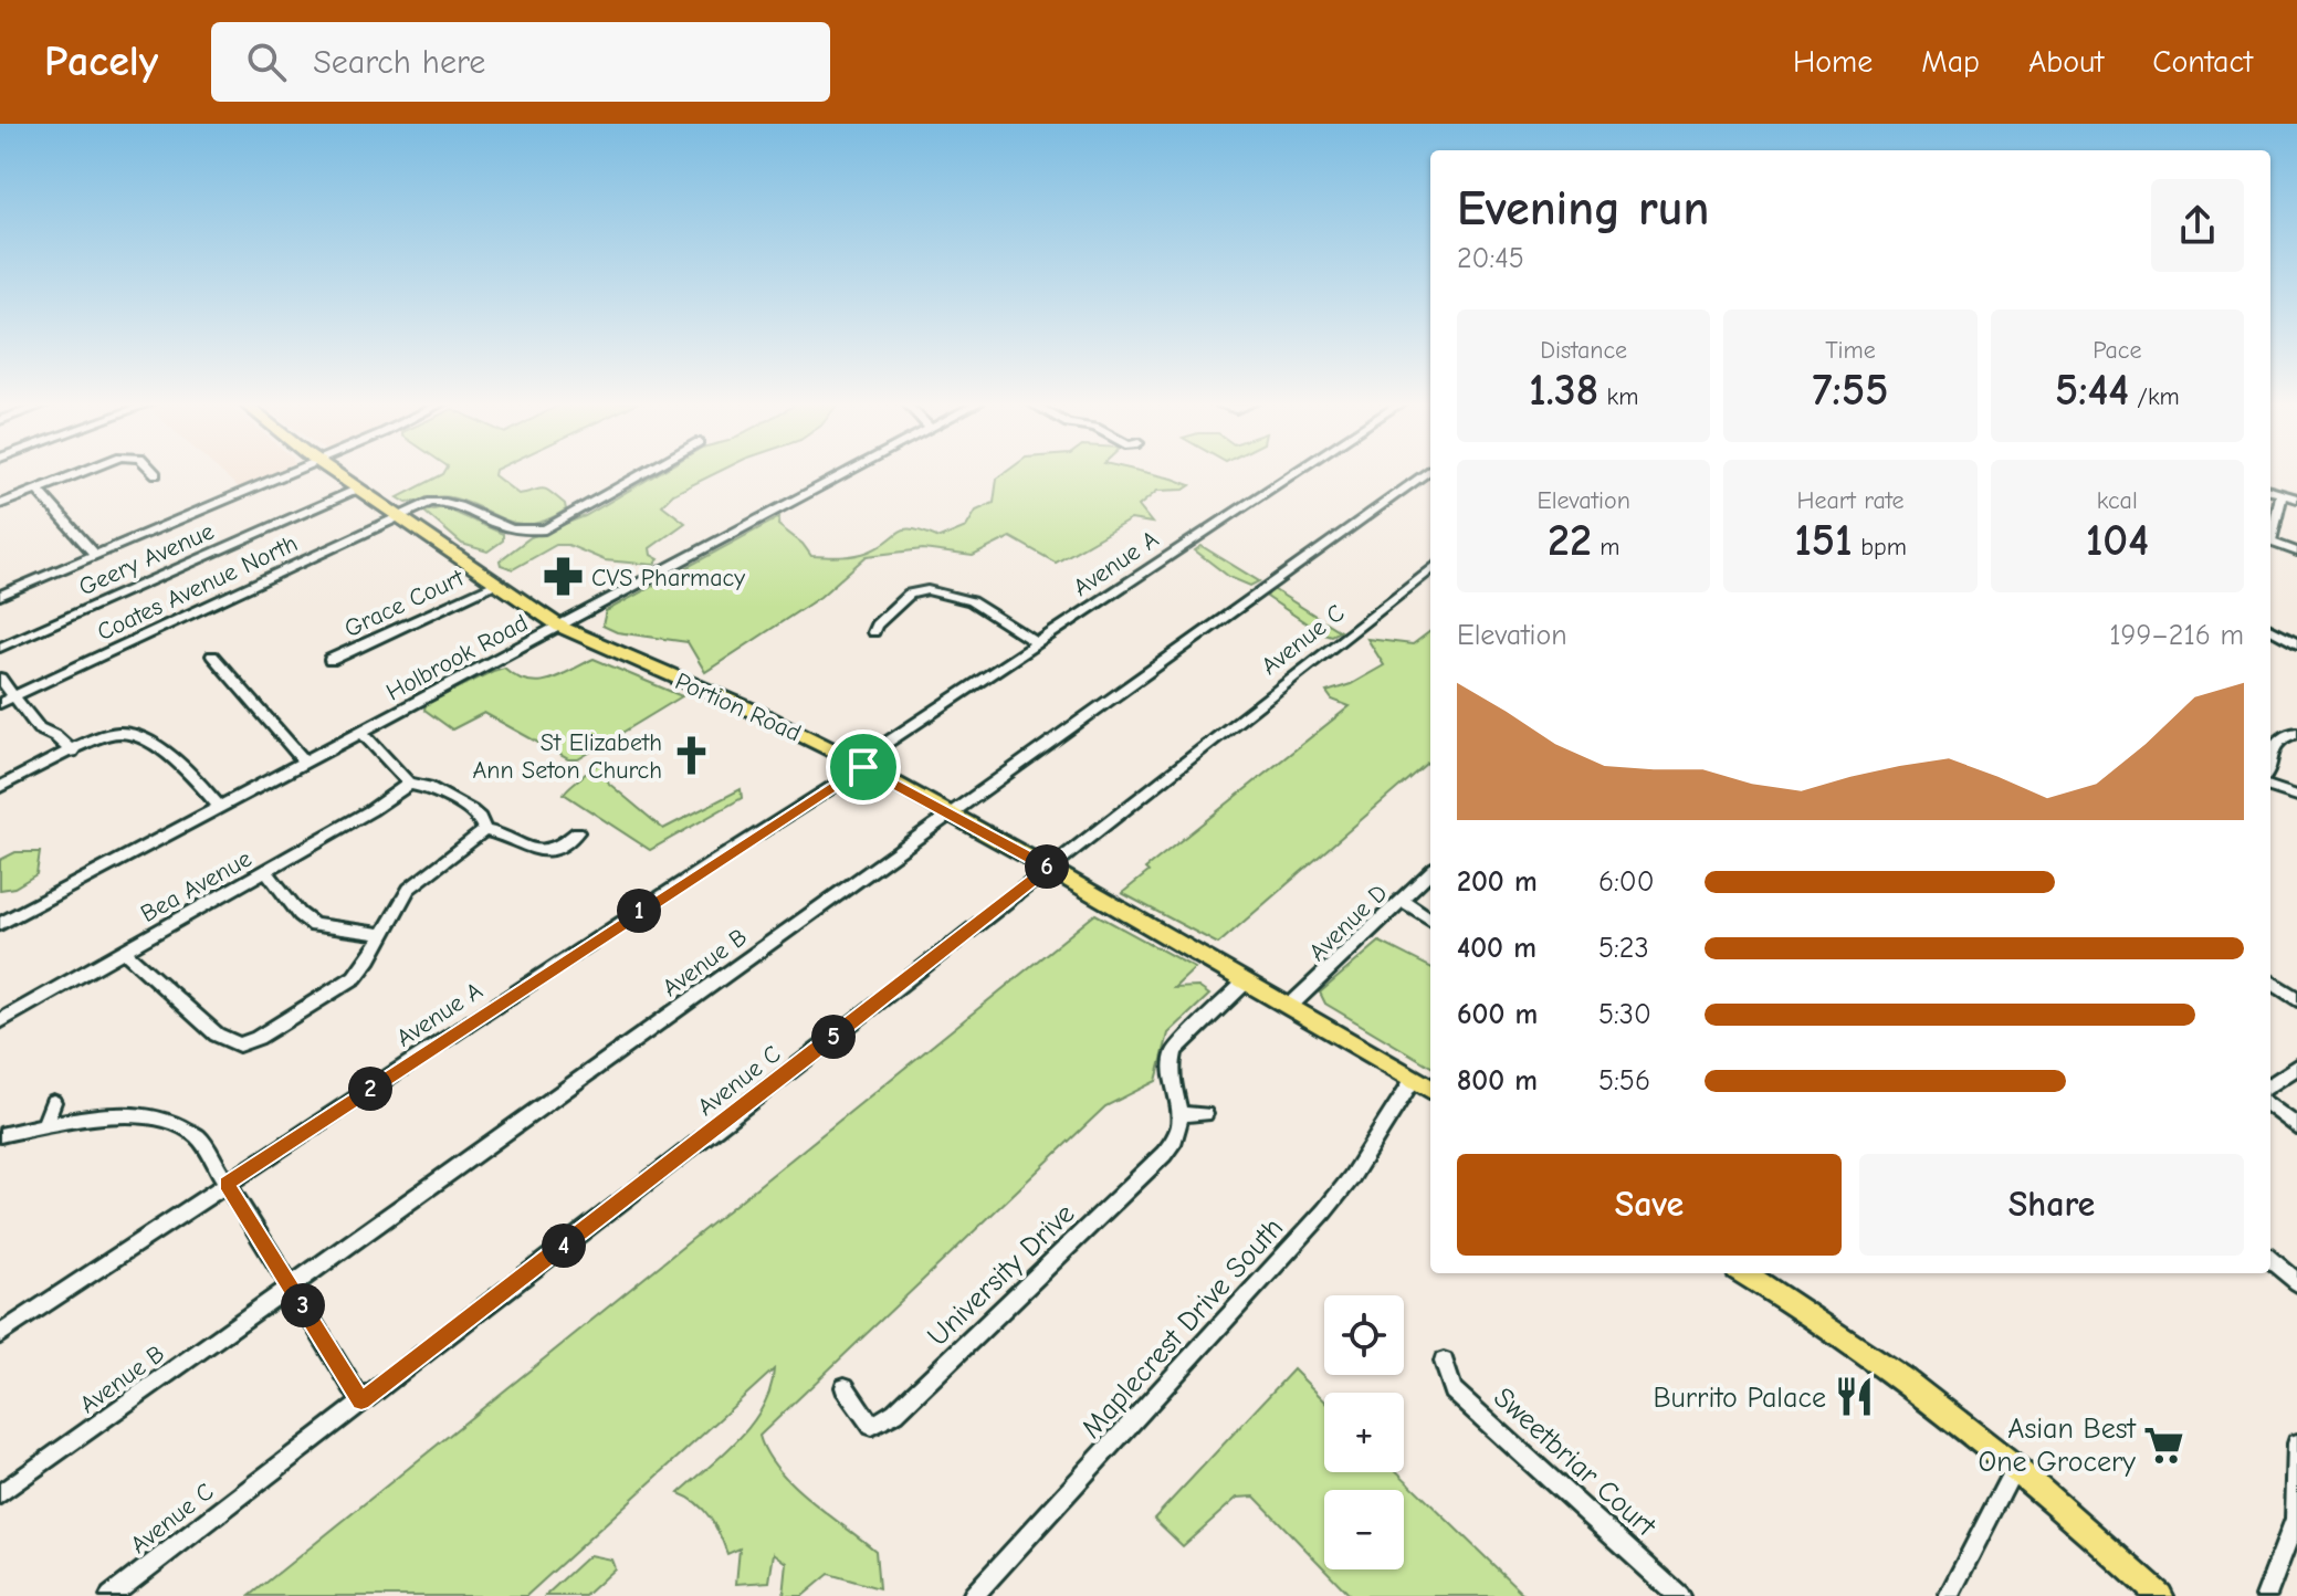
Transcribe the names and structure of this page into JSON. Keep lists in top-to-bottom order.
{
  "streets": {
    "main road": ["Portion Road"],
    "street": [
      "Geery Avenue",
      "Avenue A",
      "Coates Avenue North",
      "Grace Court",
      "Avenue C",
      "Holbrook Road",
      "Bea Avenue",
      "Avenue D",
      "Avenue B",
      "University Drive",
      "Maplecrest Drive South",
      "Sweetbriar Court"
    ]
  },
  "crossings": [
    ["Geery Avenue", "Portion Road"],
    ["Avenue A", "Portion Road"],
    ["Coates Avenue North", "Portion Road"],
    ["Grace Court", "Portion Road"],
    ["Avenue C", "Portion Road"],
    ["Holbrook Road", "Portion Road"],
    ["Portion Road", "Avenue D"],
    ["Portion Road", "Avenue B"],
    ["Portion Road", "Maplecrest Drive South"]
  ],
  "places": {
    "pharmacy": ["CVS Pharmacy"],
    "church": ["St Elizabeth Ann Seton Church"],
    "restaurant": ["Burrito Palace"],
    "supermarket": ["Asian Best One Grocery"]
  },
  "page": {
    "header": "Pacely",
    "search": "Search here",
    "nav": [
      "Home",
      "Map",
      "About",
      "Contact"
    ],
    "heading": ["Evening run", "20:45"],
    "stats": [
      ["Distance", "1.38 km"],
      ["Time", "7:55"],
      ["Pace", "5:44 /km"],
      ["Elevation", "22 m"],
      ["Heart rate", "151 bpm"],
      ["kcal", "104"]
    ],
    "chart": ["Elevation", "199–216 m"],
    "pins": [
      "6",
      "1",
      "5",
      "2",
      "4",
      "3"
    ],
    "list": [
      {
        "name": "200 m",
        "note": "6:00"
      },
      {
        "name": "400 m",
        "note": "5:23"
      },
      {
        "name": "600 m",
        "note": "5:30"
      },
      {
        "name": "800 m",
        "note": "5:56"
      }
    ],
    "buttons": ["Save", "Share"],
    "map_buttons": ["+", "−"]
  }
}
